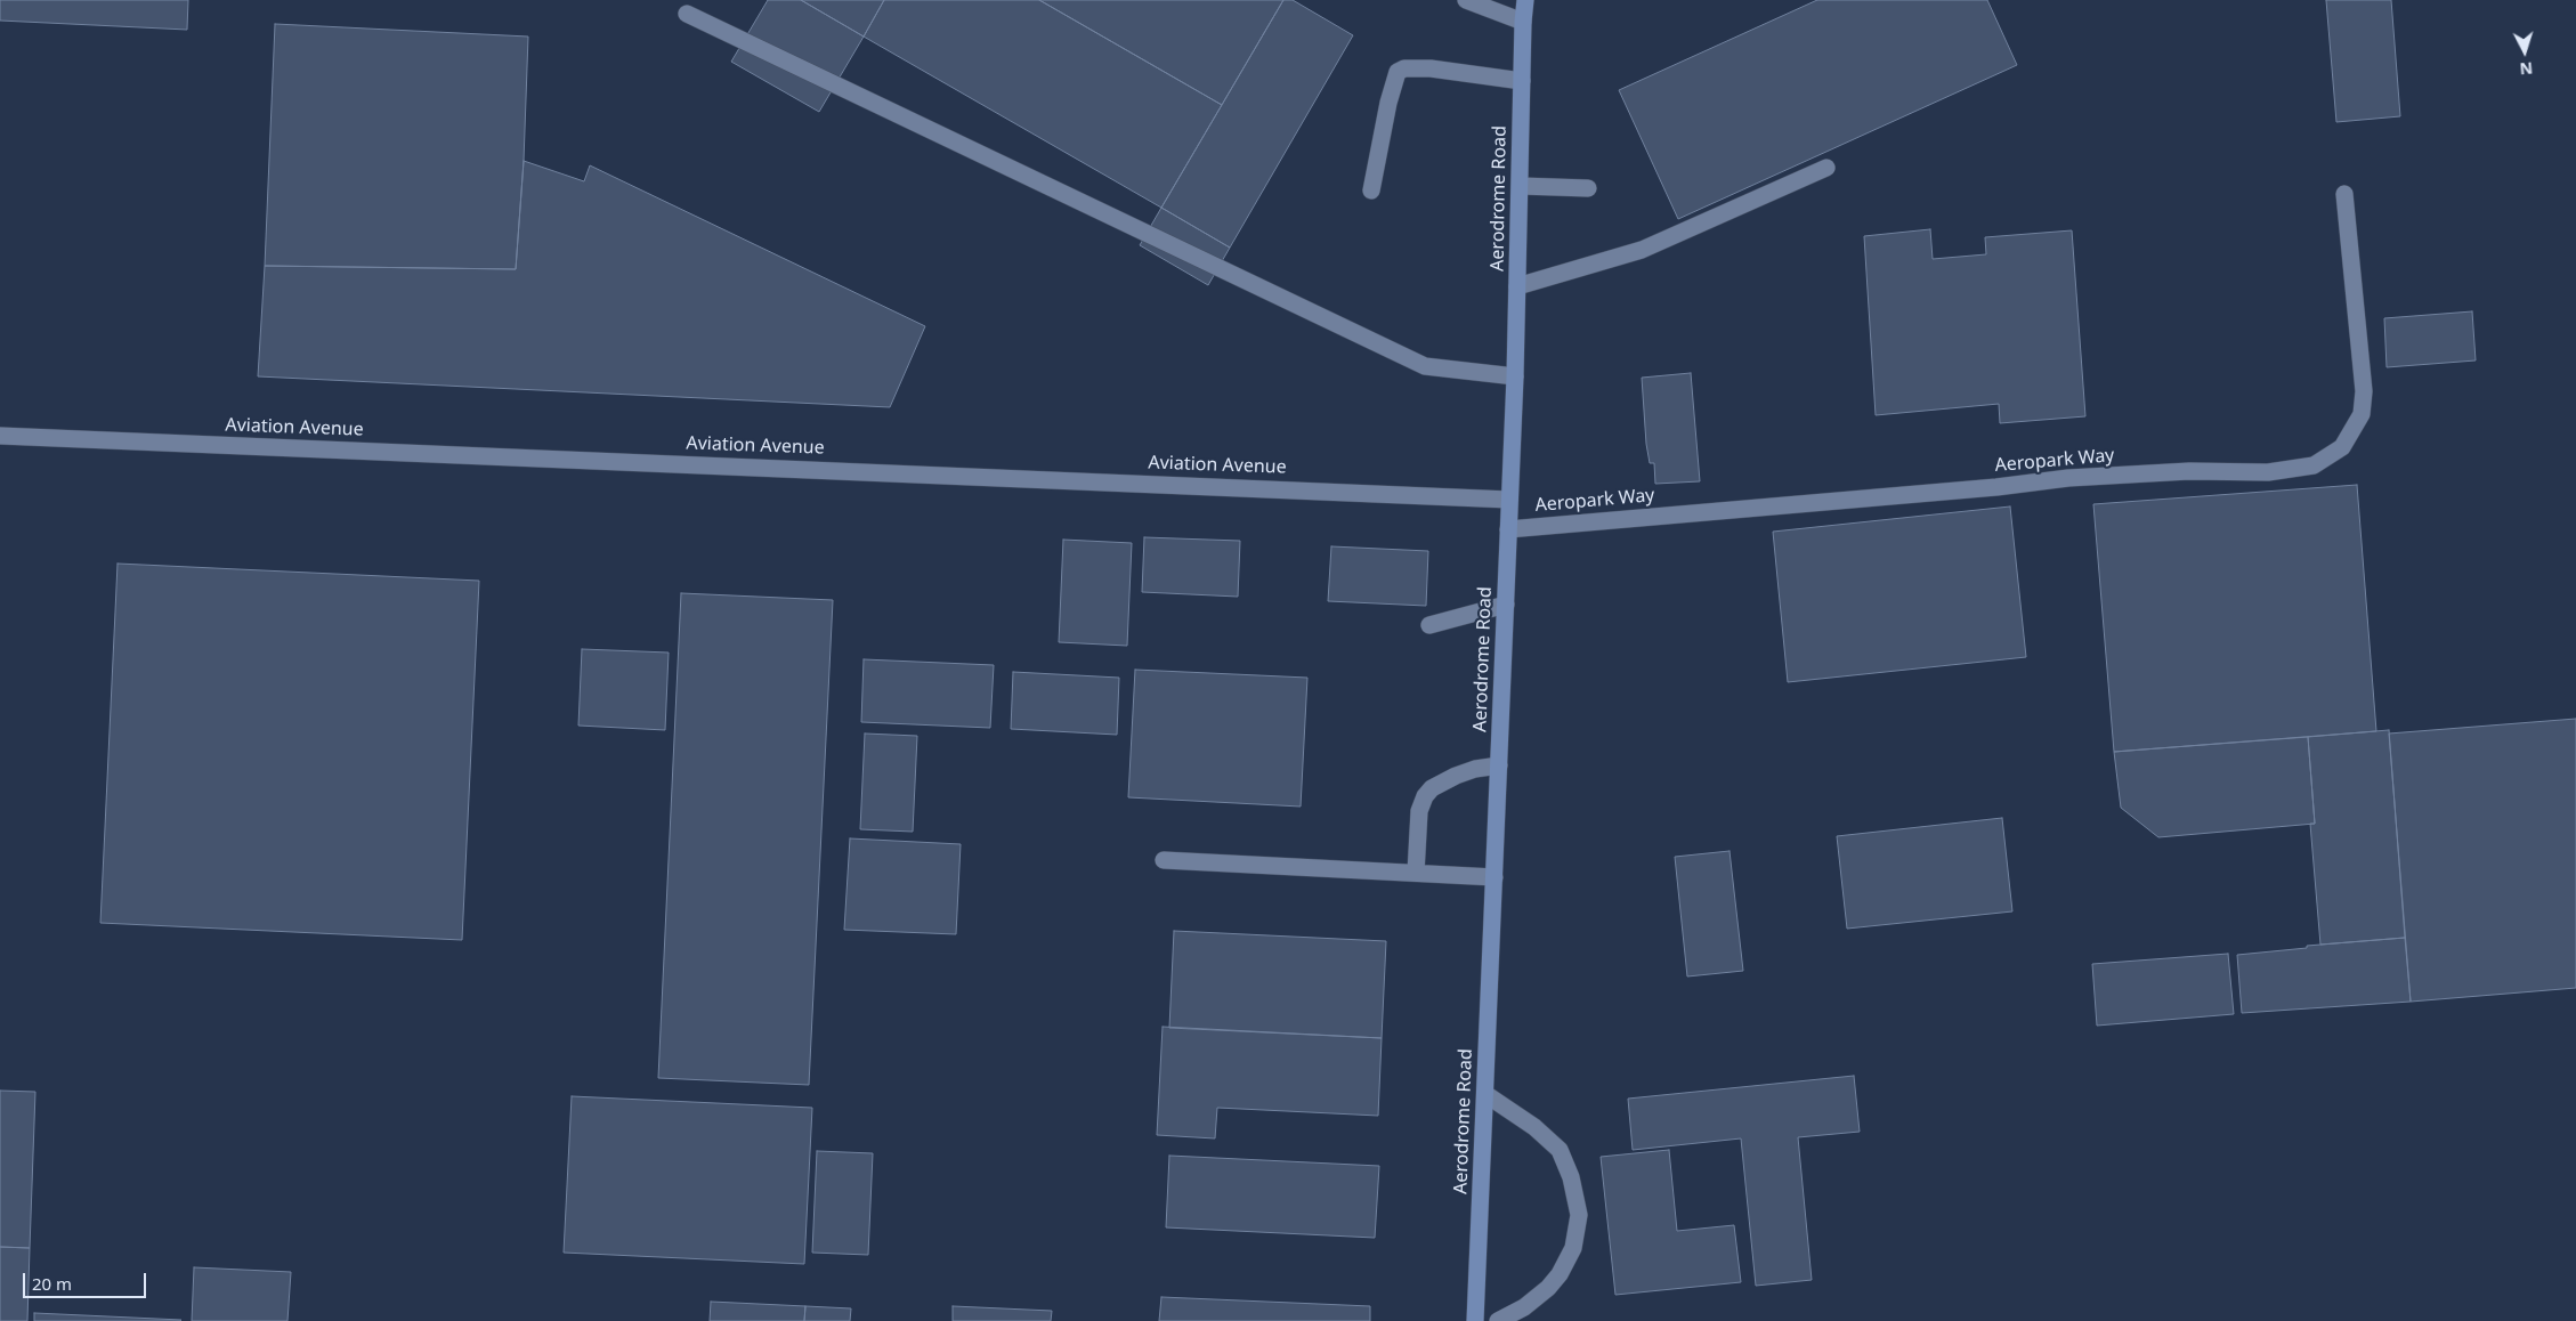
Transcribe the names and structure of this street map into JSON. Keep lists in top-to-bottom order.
{
  "streets": {
    "street": ["Aerodrome Road", "Aviation Avenue", "Aeropark Way"]
  },
  "crossings": [
    ["Aerodrome Road", "Aviation Avenue"],
    ["Aerodrome Road", "Aeropark Way"]
  ],
  "scale_bar": "20 m",
  "north": "bottom"
}
